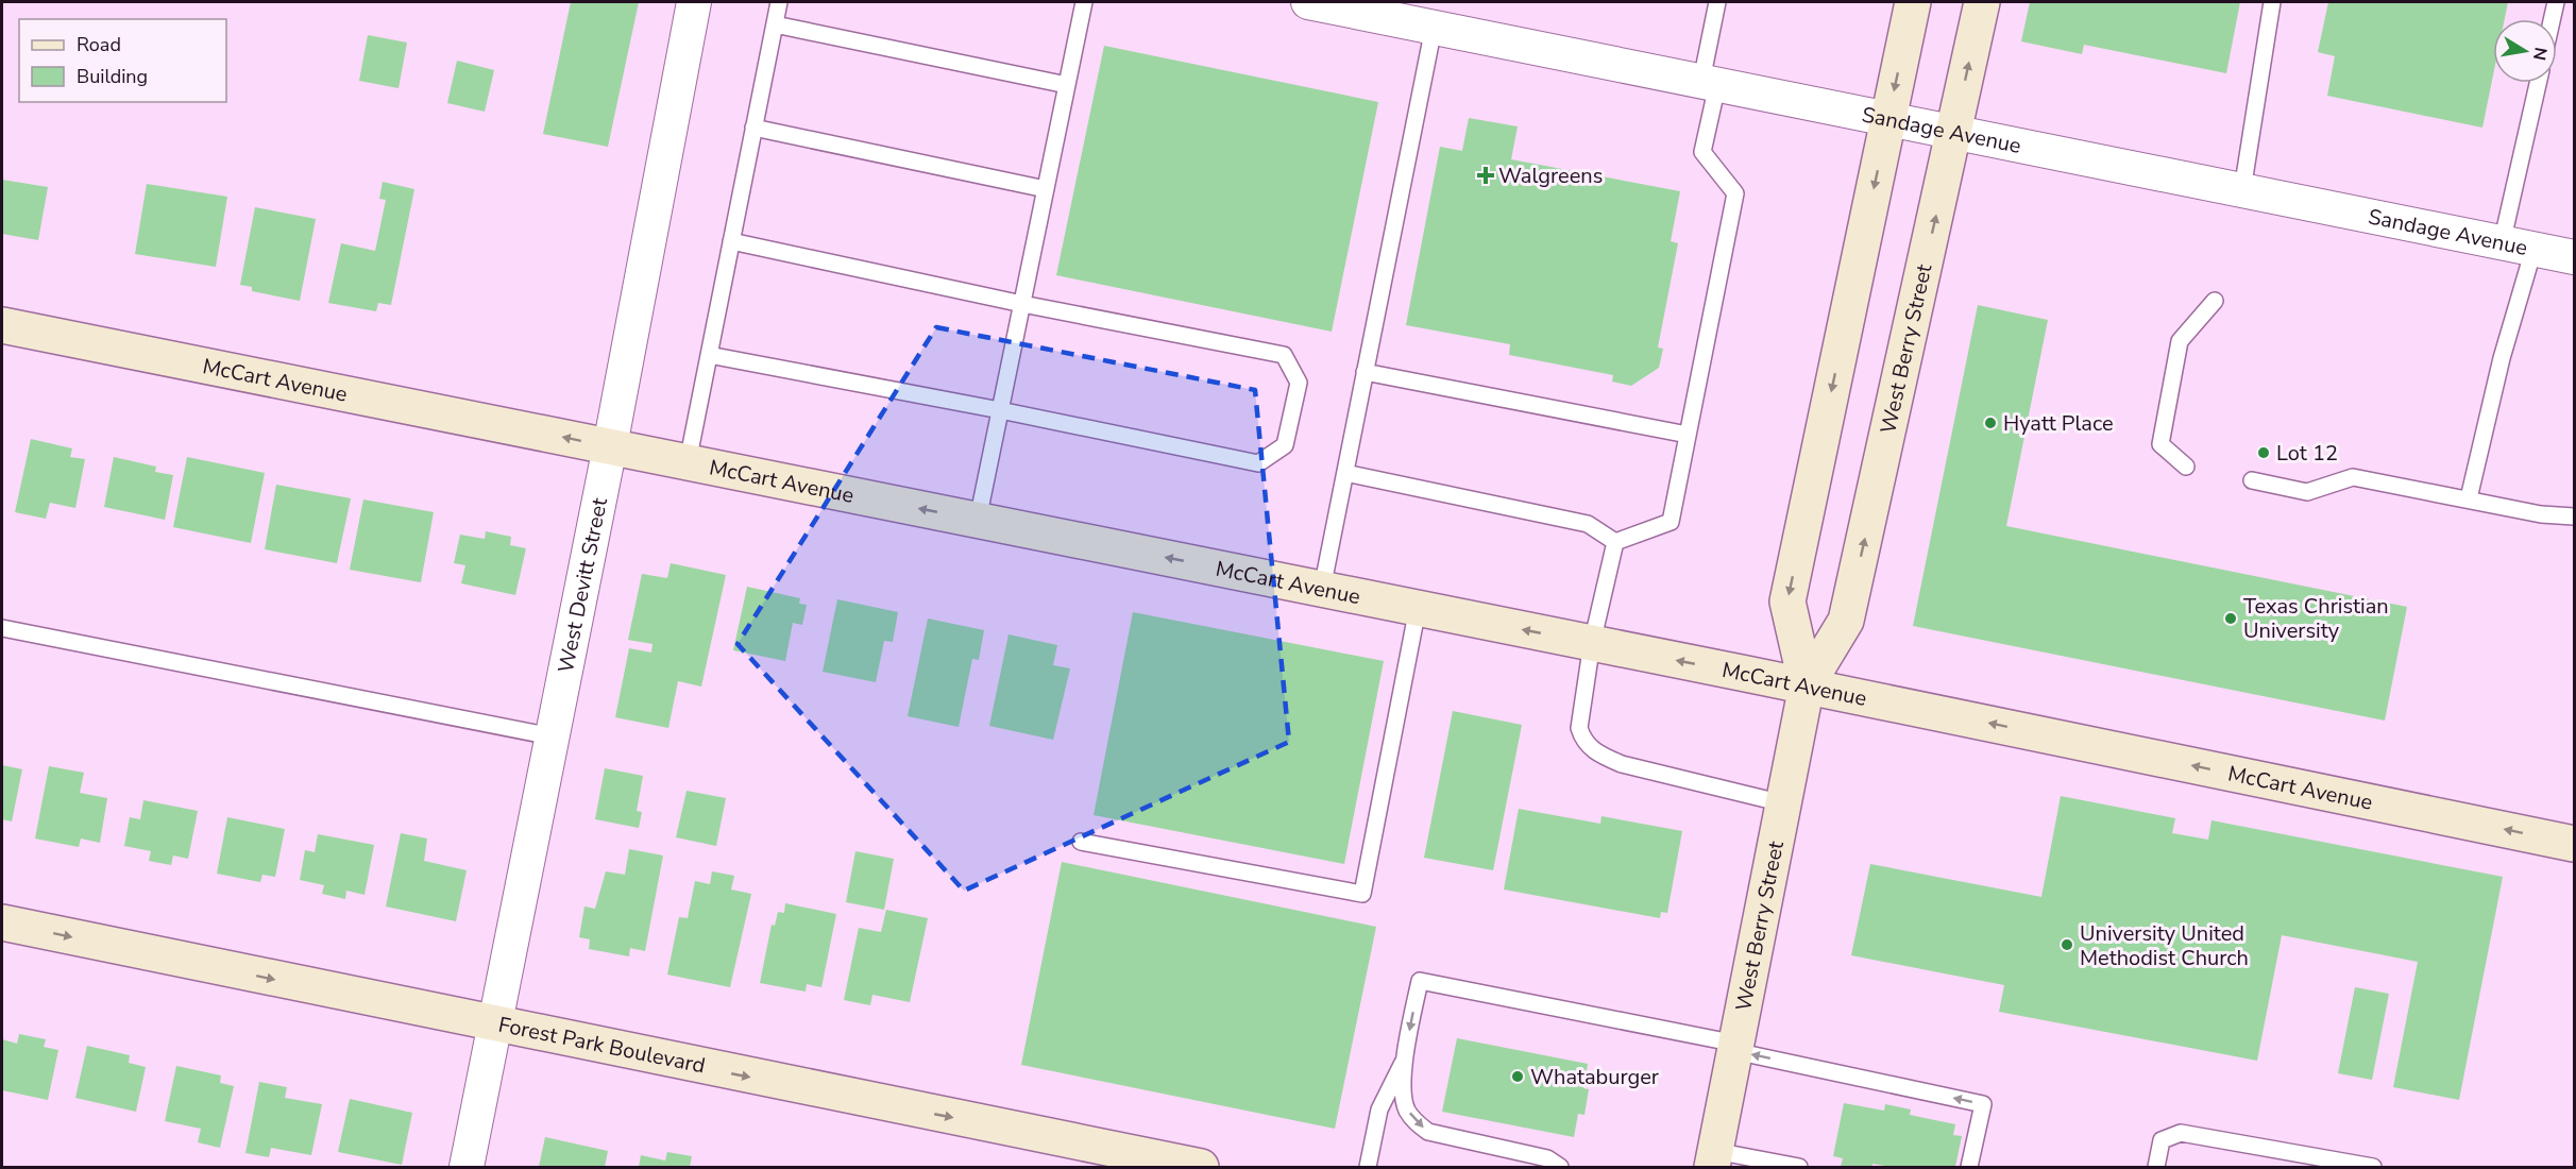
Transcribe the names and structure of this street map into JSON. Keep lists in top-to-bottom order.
{
  "streets": {
    "street": [
      "Sandage Avenue",
      "West Berry Street",
      "McCart Avenue",
      "West Devitt Street",
      "Forest Park Boulevard"
    ]
  },
  "crossings": [
    ["Sandage Avenue", "West Berry Street"],
    ["West Berry Street", "McCart Avenue"],
    ["McCart Avenue", "West Devitt Street"],
    ["West Devitt Street", "Forest Park Boulevard"]
  ],
  "one_way": ["McCart Avenue", "Forest Park Boulevard"],
  "places": {
    "health": ["Walgreens"],
    "other": [
      "Hyatt Place",
      "Lot 12",
      "Texas Christian University",
      "University United Methodist Church",
      "Whataburger"
    ]
  },
  "legend": ["Road", "Building"],
  "north": "right"
}
